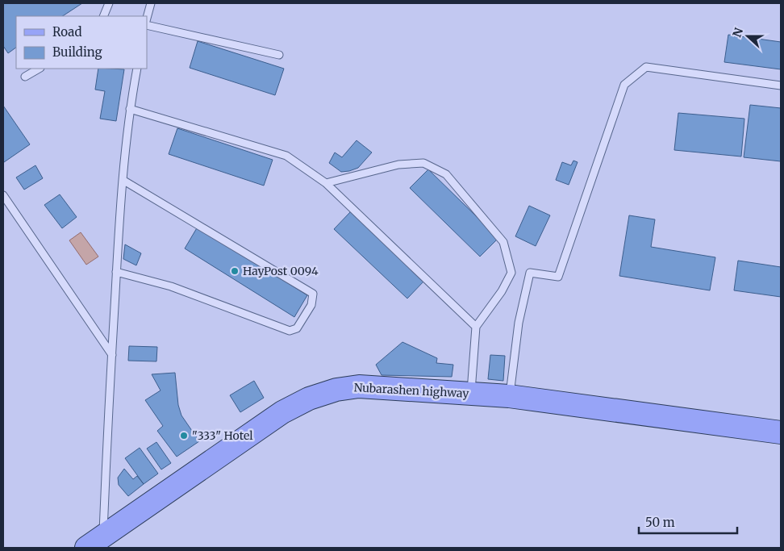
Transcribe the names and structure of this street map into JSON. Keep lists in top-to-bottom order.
{
  "streets": {
    "main road": ["Nubarashen highway"]
  },
  "places": ["HayPost 0094", "\"333\" Hotel"],
  "legend": ["Road", "Building"],
  "scale_bar": "50 m",
  "north": "left"
}
